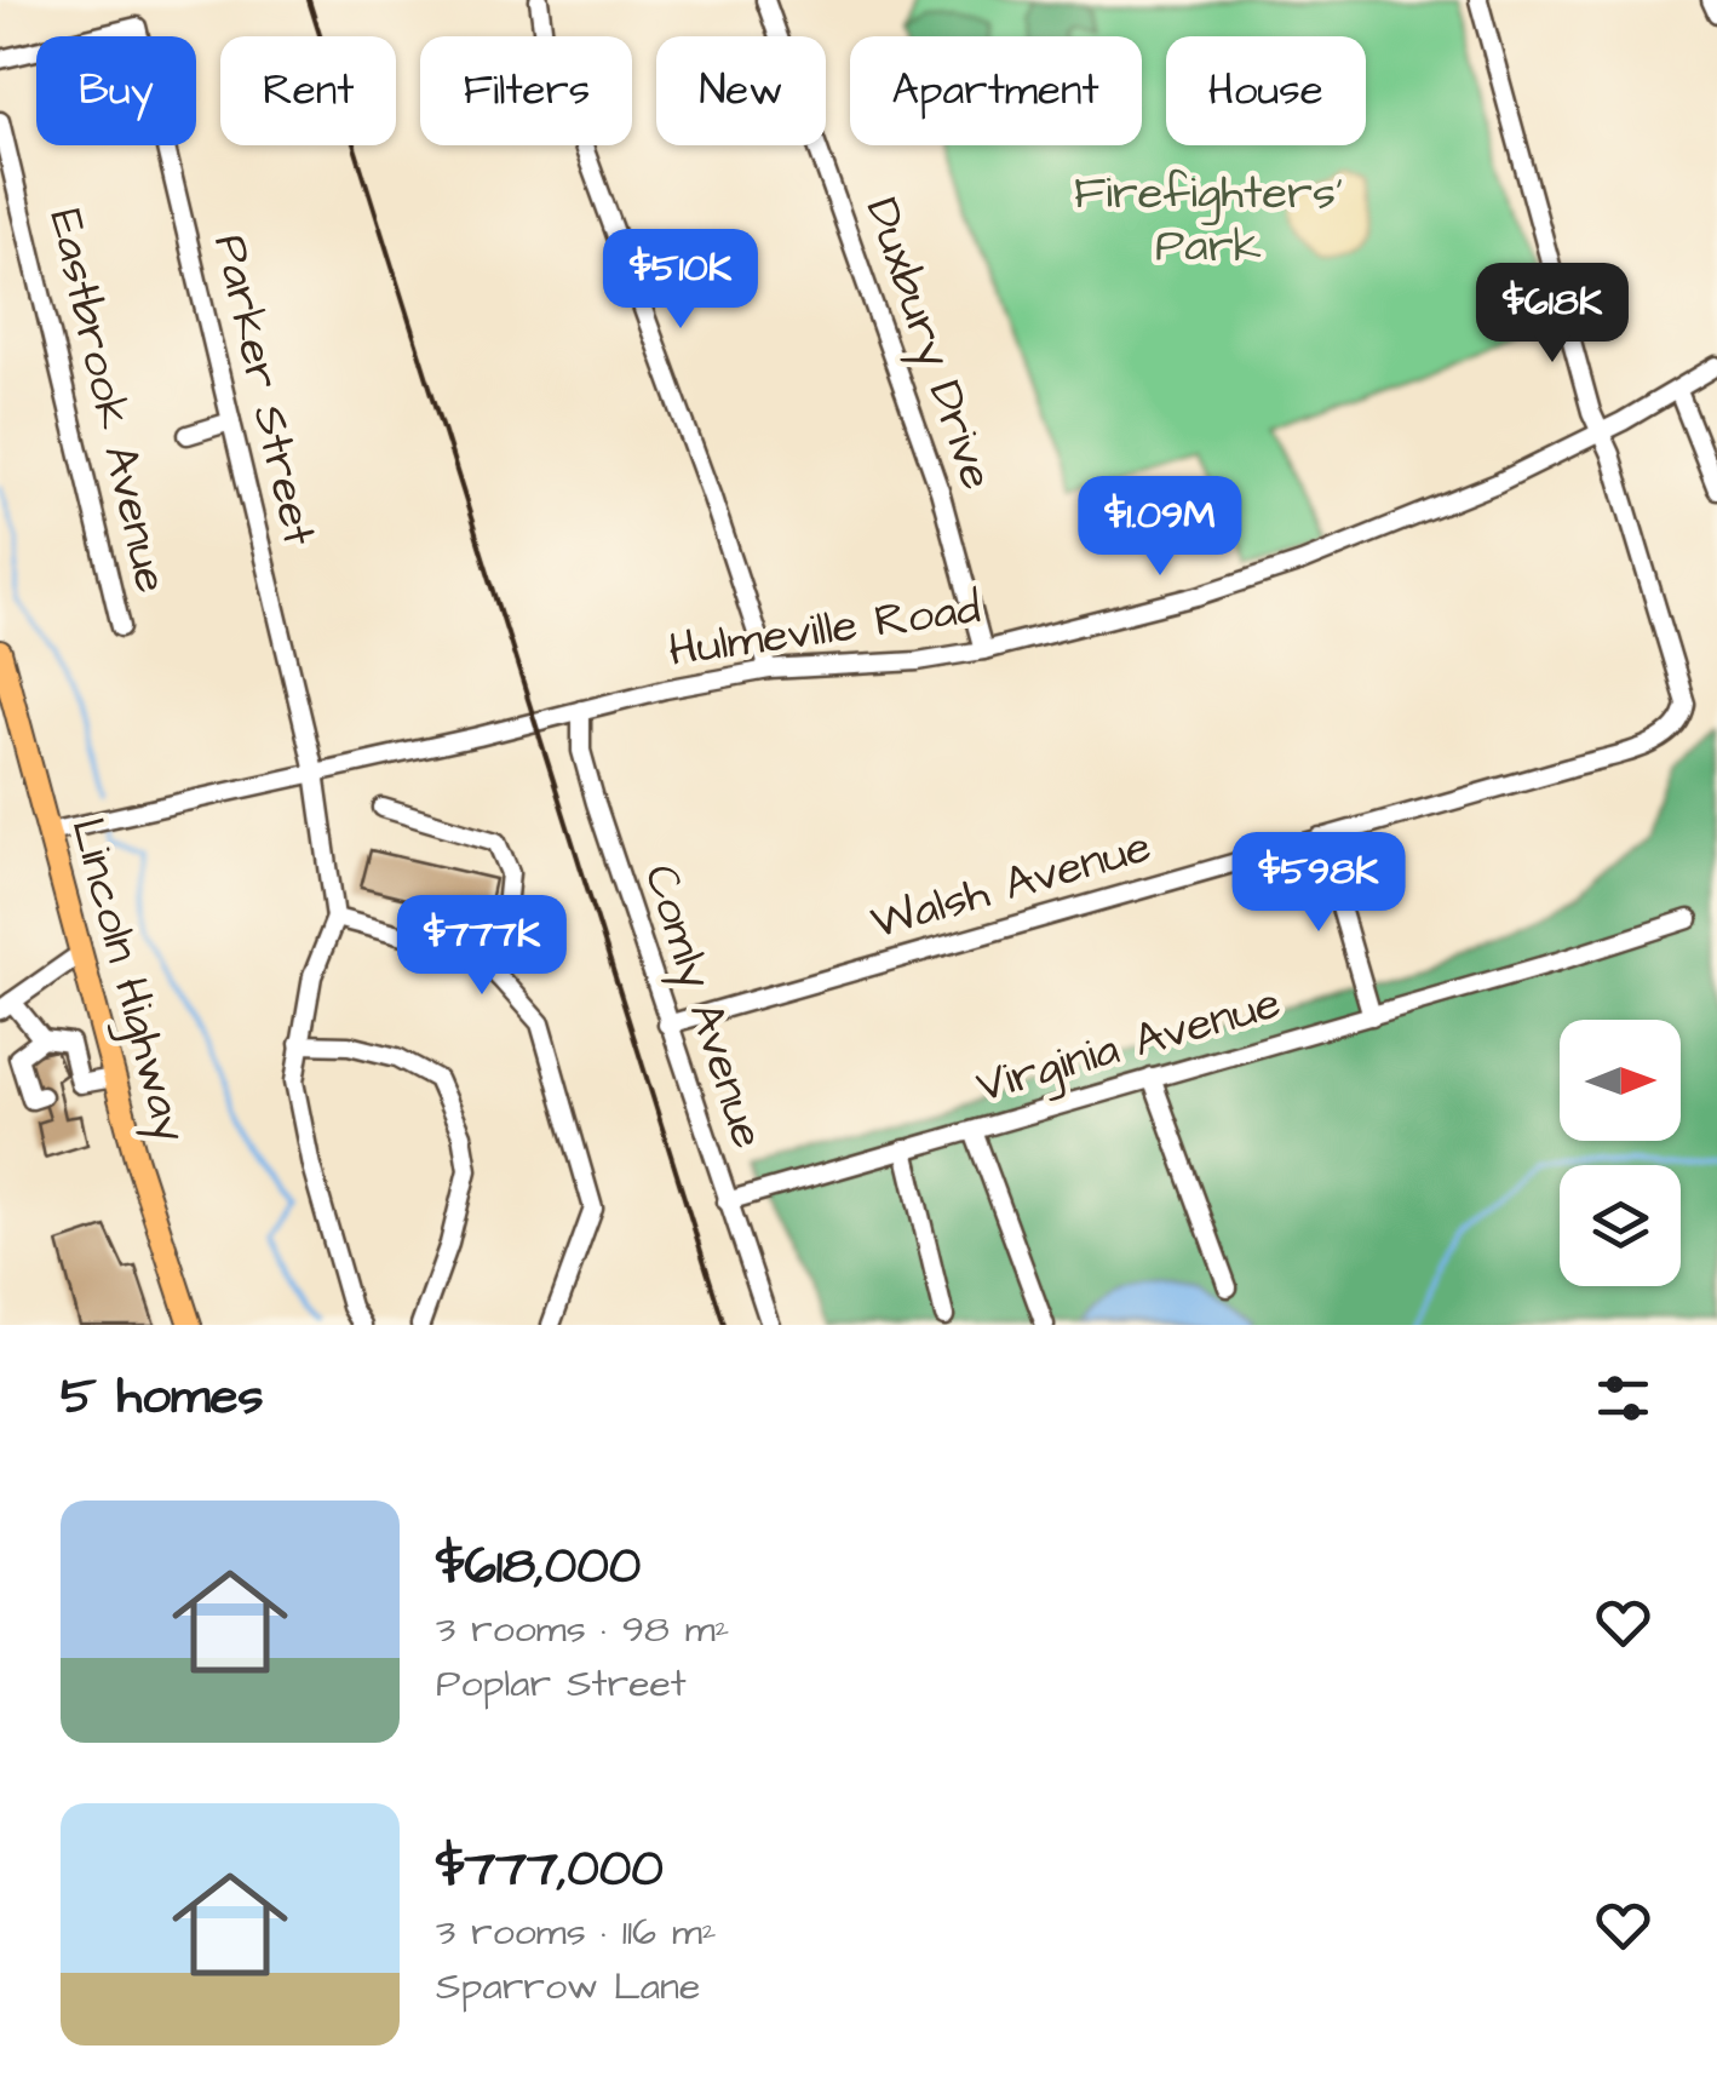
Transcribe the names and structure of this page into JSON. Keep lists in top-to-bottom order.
{
  "streets": {
    "main road": ["Lincoln Highway"],
    "street": [
      "Duxbury Drive",
      "Parker Street",
      "Eastbrook Avenue",
      "Hulmeville Road",
      "Walsh Avenue",
      "Comly Avenue",
      "Virginia Avenue"
    ]
  },
  "crossings": [
    ["Duxbury Drive", "Hulmeville Road"],
    ["Parker Street", "Hulmeville Road"],
    ["Hulmeville Road", "Walsh Avenue"],
    ["Hulmeville Road", "Lincoln Highway"],
    ["Hulmeville Road", "Comly Avenue"],
    ["Walsh Avenue", "Comly Avenue"],
    ["Comly Avenue", "Virginia Avenue"]
  ],
  "parks": ["Firefighters' Park"],
  "north": "right",
  "page": {
    "chip": [
      "Buy",
      "Rent",
      "Filters",
      "New",
      "Apartment",
      "House"
    ],
    "price": [
      "$510K",
      "$618K",
      "$1.09M",
      "$598K",
      "$777K"
    ],
    "heading": "5 homes",
    "list": [
      {
        "name": "$618,000",
        "note": "3 rooms · 98 m² · Poplar Street"
      },
      {
        "name": "$777,000",
        "note": "3 rooms · 116 m² · Sparrow Lane"
      }
    ]
  }
}
